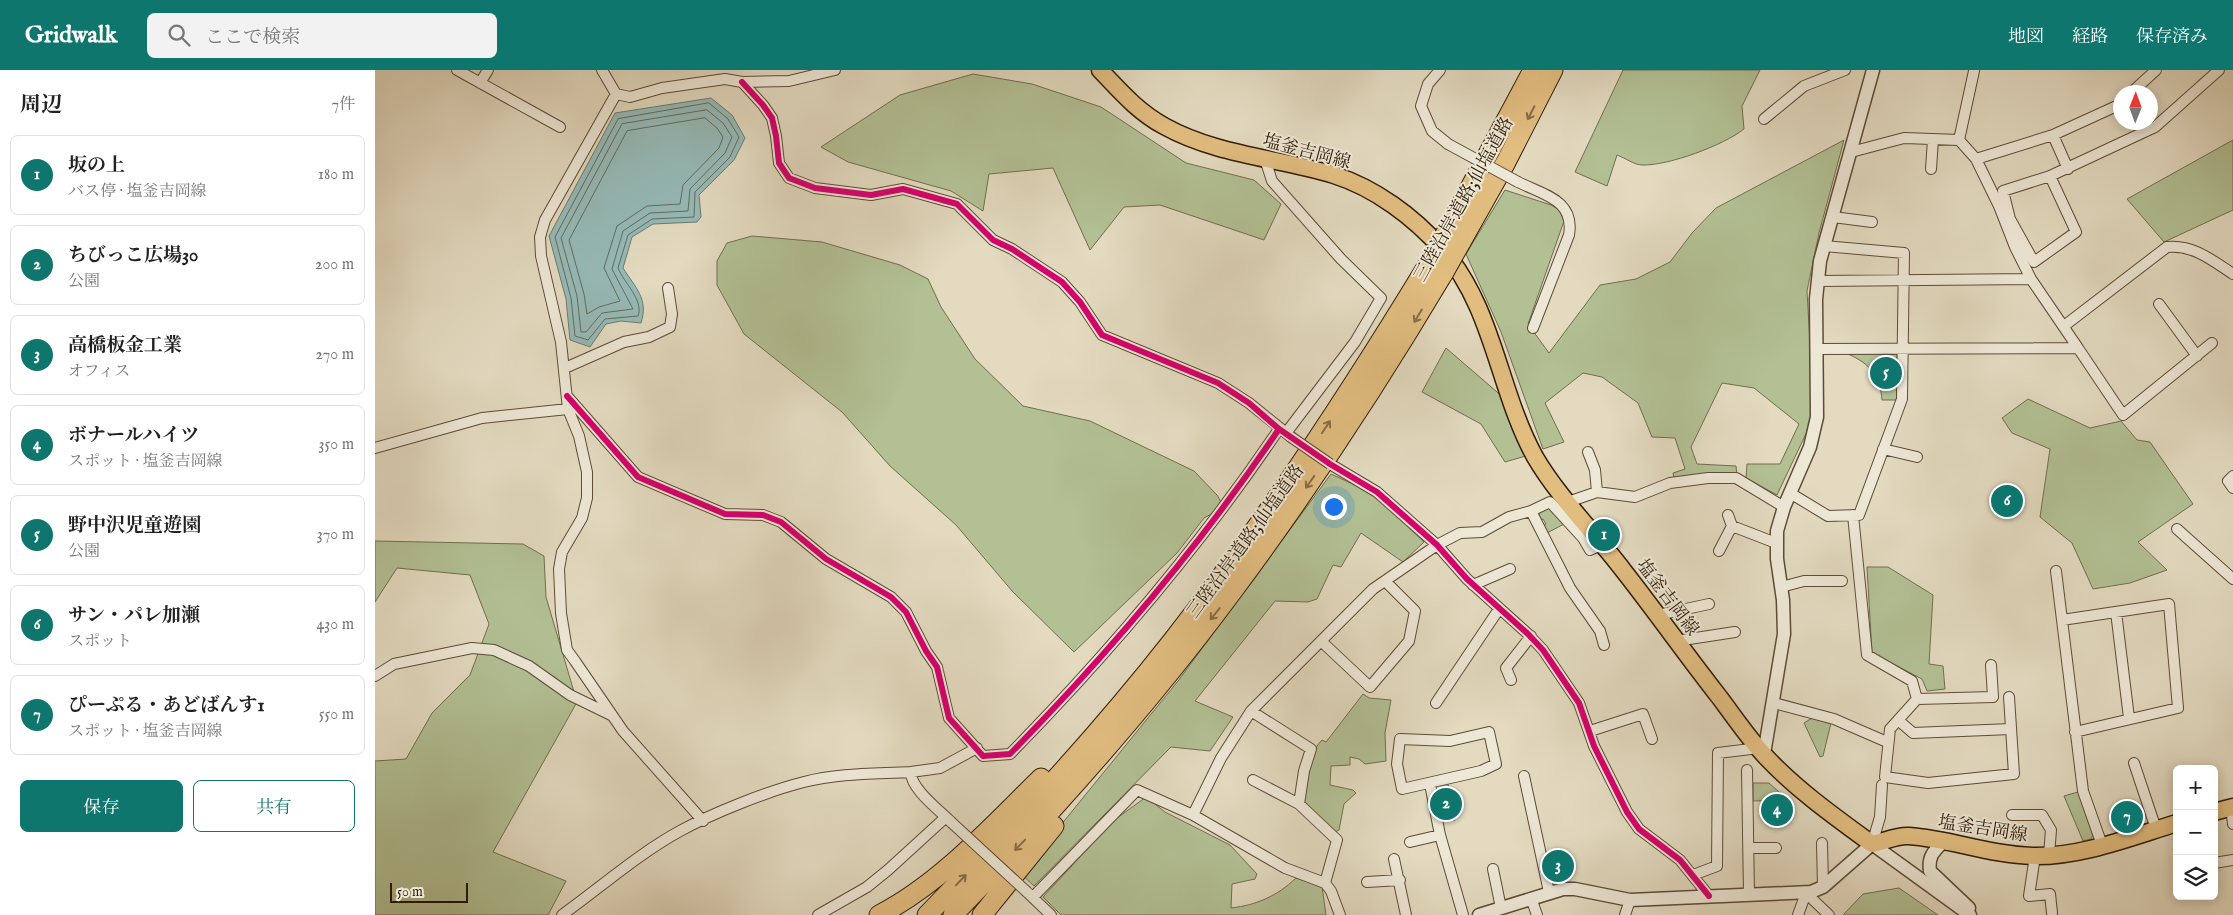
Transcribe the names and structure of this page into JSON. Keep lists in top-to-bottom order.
{
  "streets": {
    "highway": ["三陸沿岸道路;仙塩道路"],
    "main road": ["塩釜吉岡線"]
  },
  "scale_bar": "50 m",
  "north": "top",
  "page": {
    "header": "Gridwalk",
    "search": "ここで検索",
    "nav": ["地図", "経路", "保存済み"],
    "heading": ["周辺", "7件"],
    "list": [
      {
        "mark": "1",
        "name": "坂の上",
        "note": "バス停 · 塩釜吉岡線",
        "value": "180 m"
      },
      {
        "mark": "2",
        "name": "ちびっこ広場30",
        "note": "公園",
        "value": "200 m"
      },
      {
        "mark": "3",
        "name": "高橋板金工業",
        "note": "オフィス",
        "value": "270 m"
      },
      {
        "mark": "4",
        "name": "ボナールハイツ",
        "note": "スポット · 塩釜吉岡線",
        "value": "350 m"
      },
      {
        "mark": "5",
        "name": "野中沢児童遊園",
        "note": "公園",
        "value": "370 m"
      },
      {
        "mark": "6",
        "name": "サン・パレ加瀬",
        "note": "スポット",
        "value": "430 m"
      },
      {
        "mark": "7",
        "name": "ぴーぷる・あどばんす1",
        "note": "スポット · 塩釜吉岡線",
        "value": "550 m"
      }
    ],
    "pins": [
      "5",
      "6",
      "1",
      "2",
      "4",
      "7",
      "3"
    ],
    "buttons": ["保存", "共有"],
    "map_buttons": ["+", "−"],
    "scale": "50 m"
  }
}
